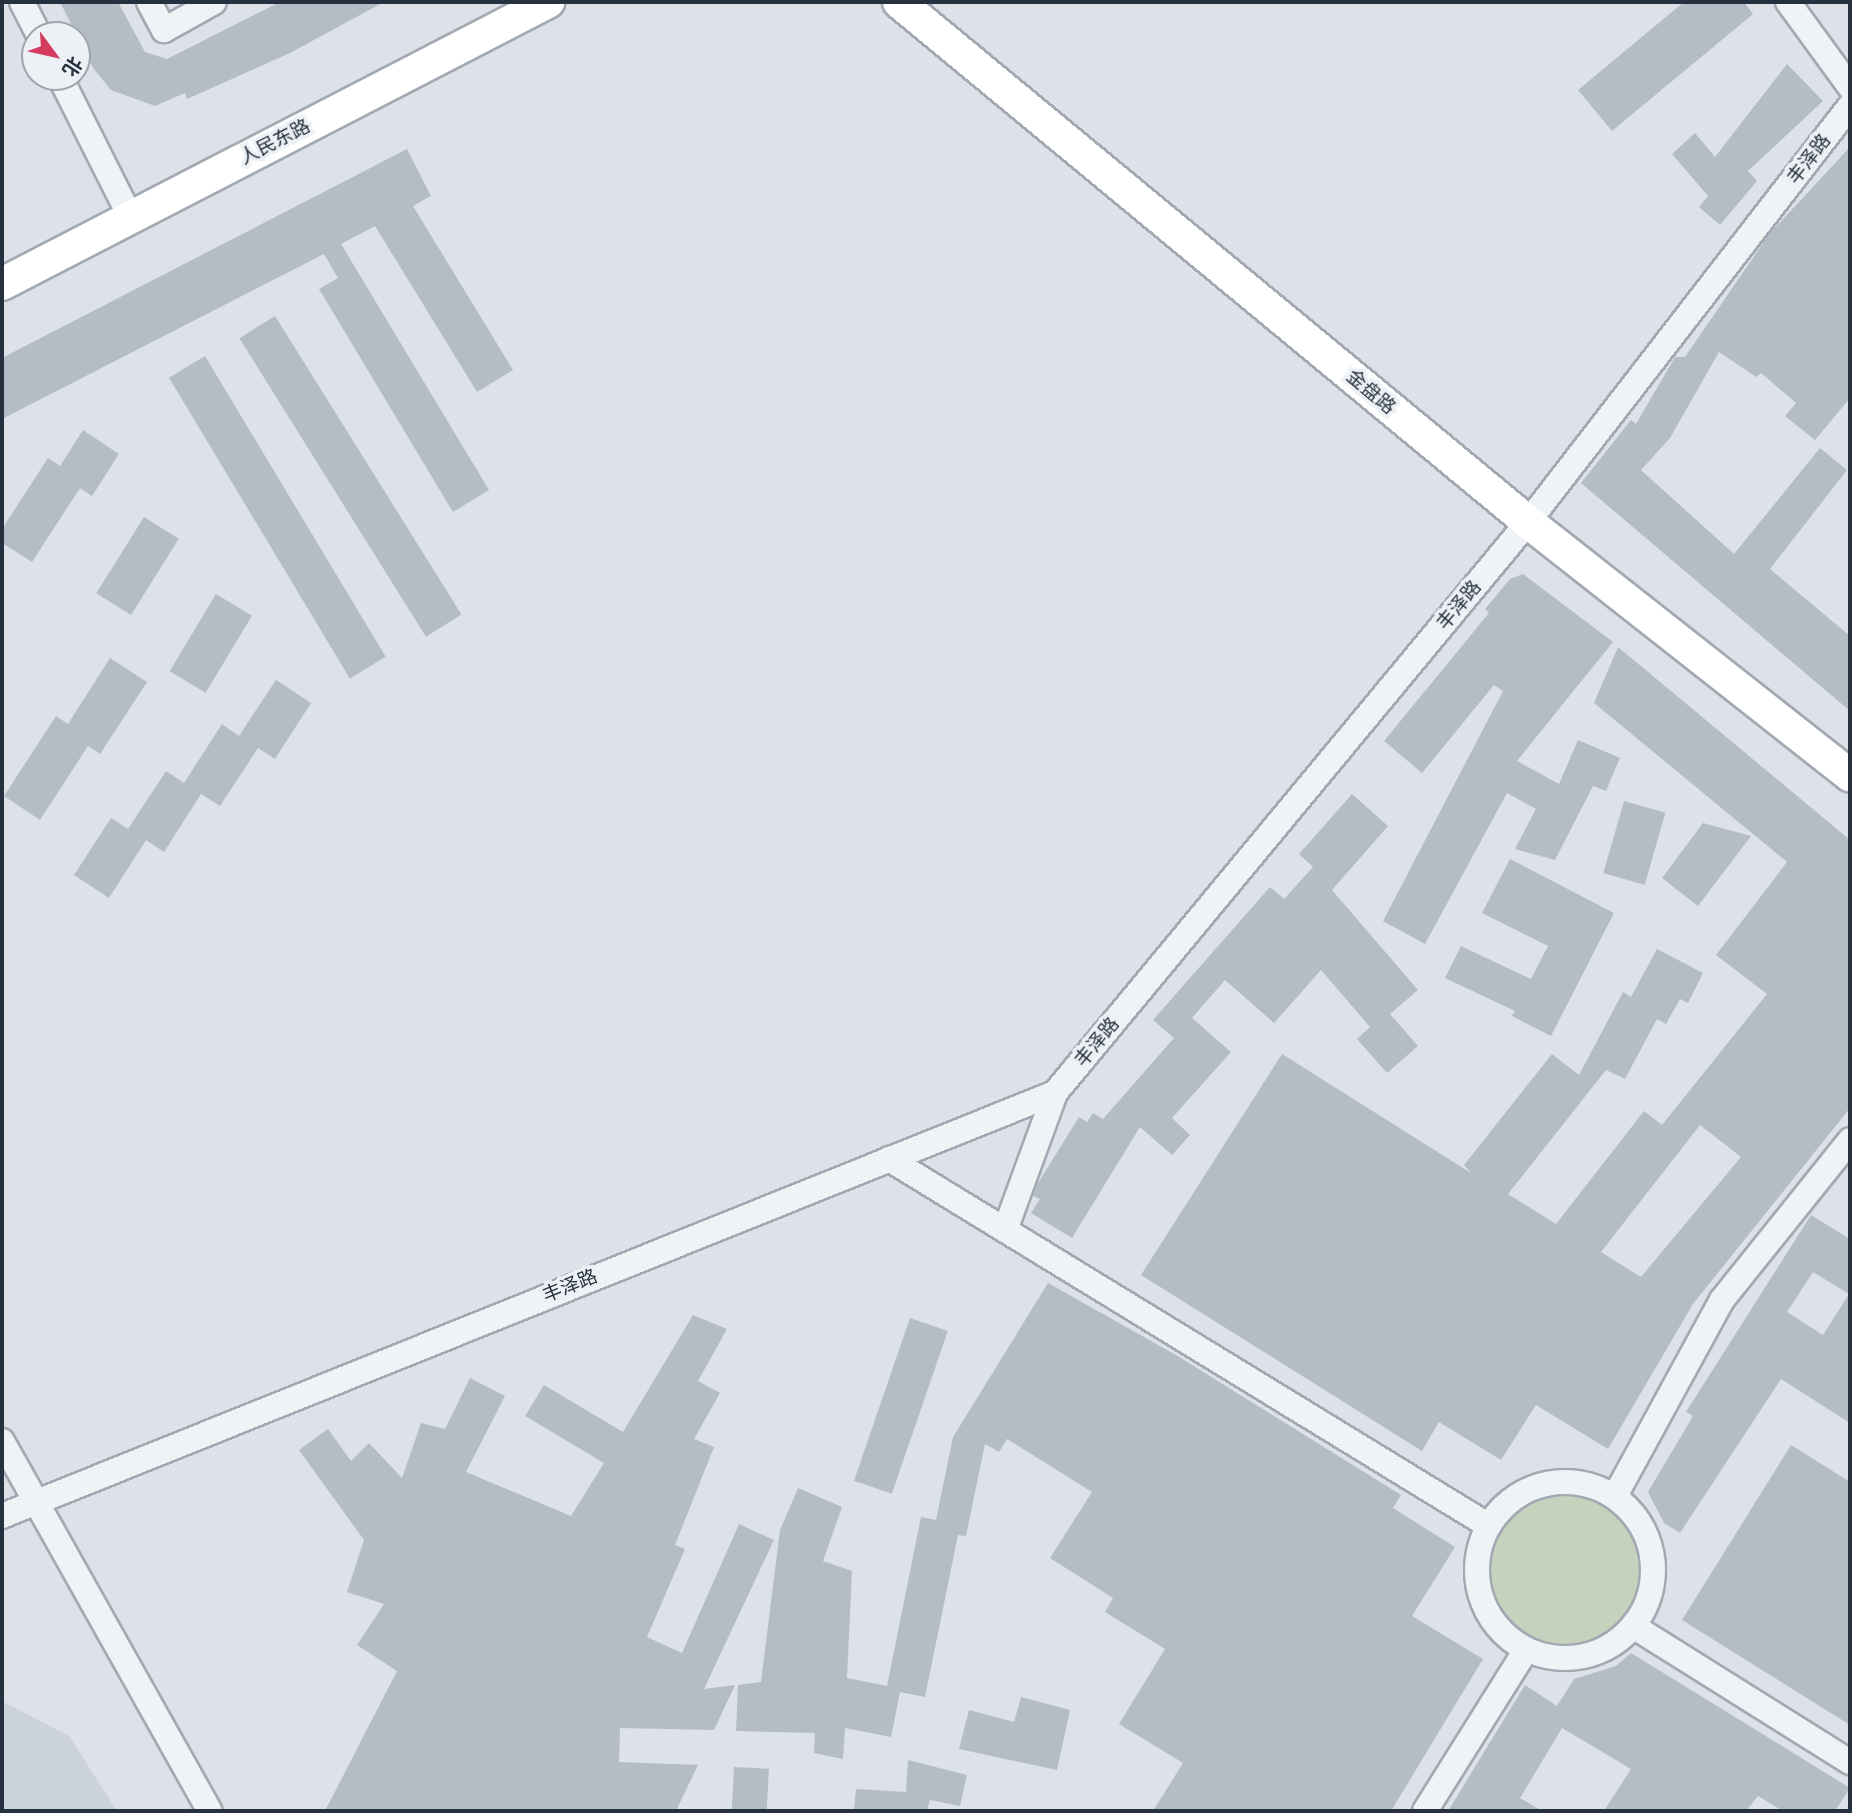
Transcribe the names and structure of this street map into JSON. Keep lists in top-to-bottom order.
{
  "streets": {
    "main road": ["人民东路", "金盘路"],
    "street": ["丰泽路"]
  },
  "crossings": [
    ["丰泽路", "金盘路"]
  ],
  "north": "bottom right"
}
